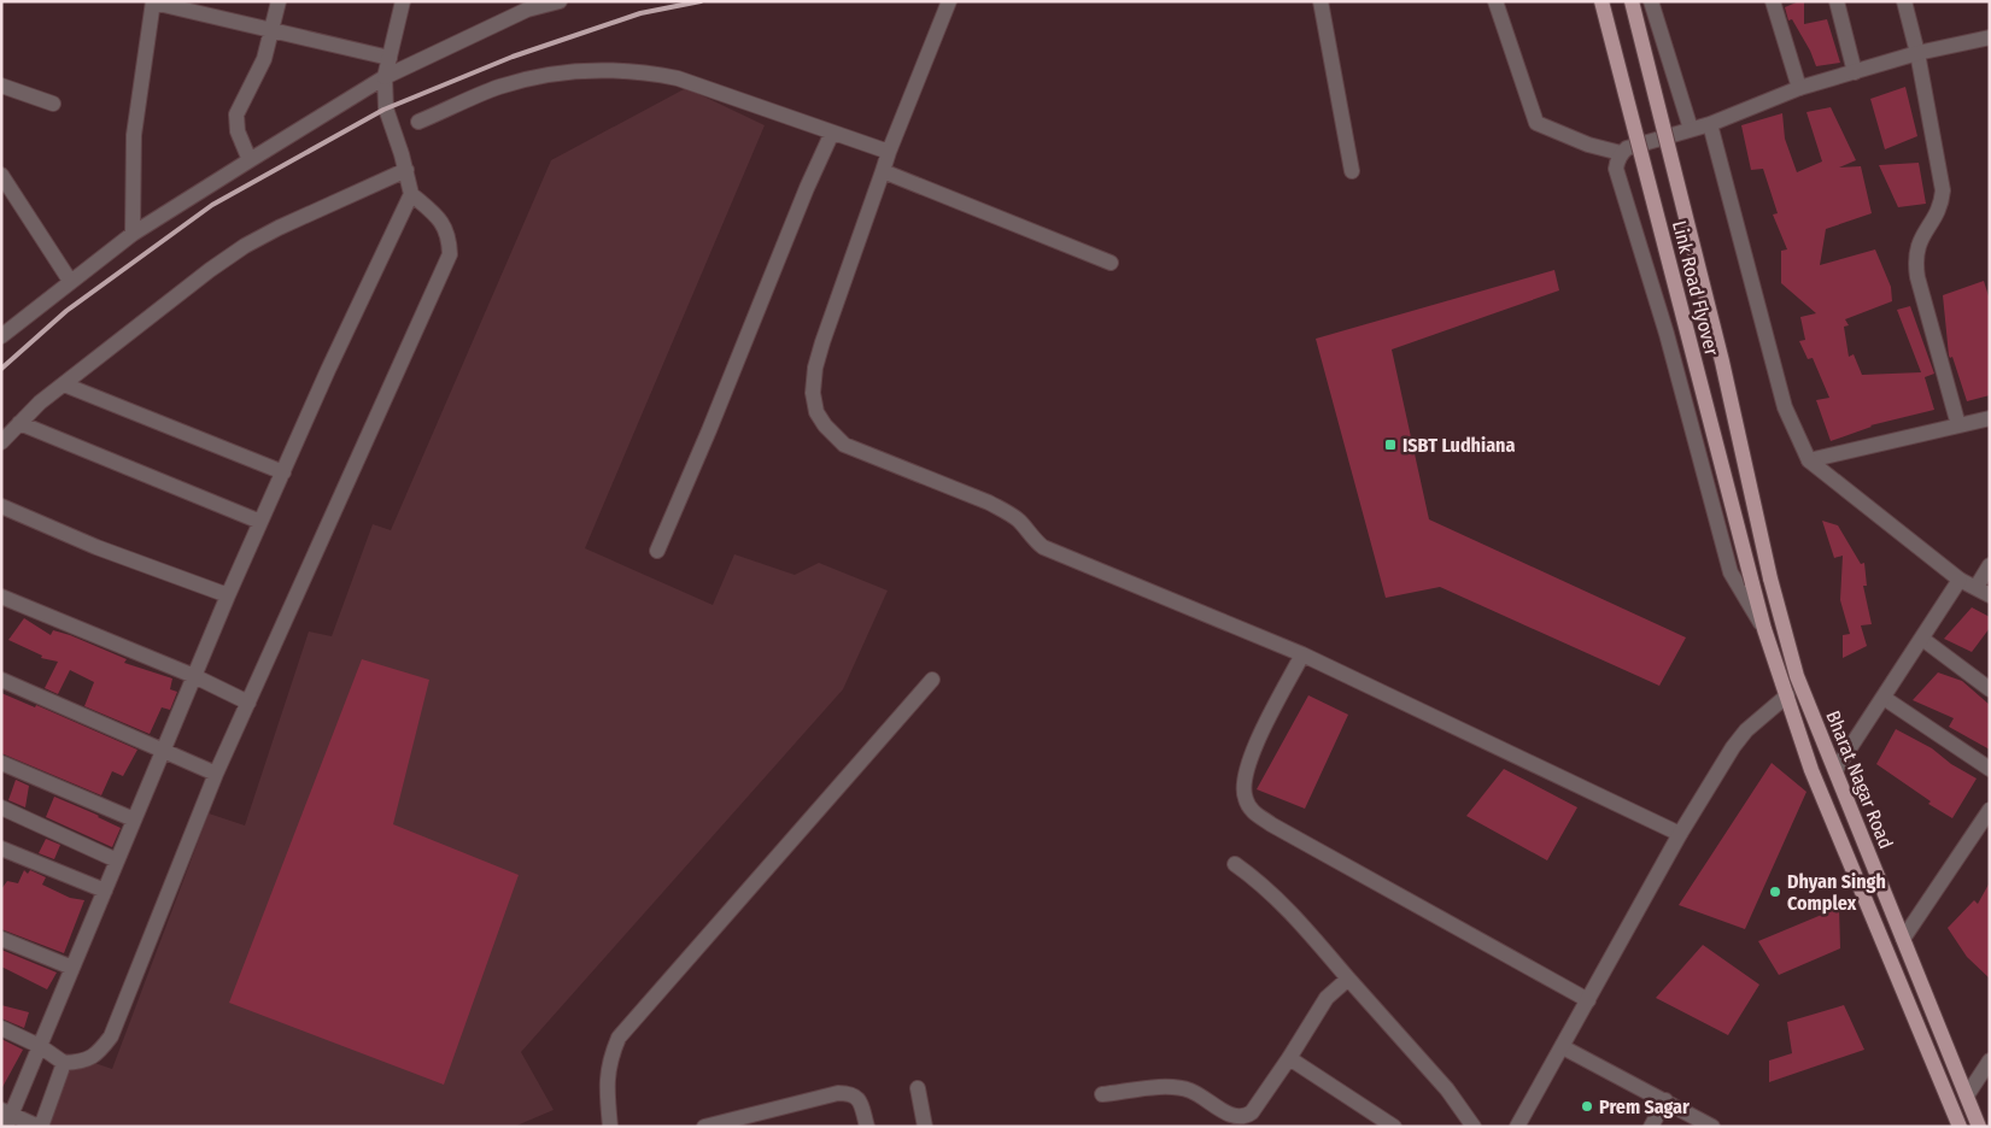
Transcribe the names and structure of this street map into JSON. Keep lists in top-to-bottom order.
{
  "streets": {
    "main road": ["Link Road Flyover", "Bharat Nagar Road"]
  },
  "crossings": [
    ["Link Road Flyover", "Bharat Nagar Road"]
  ],
  "places": {
    "transit": ["ISBT Ludhiana"],
    "other": ["Dhyan Singh Complex", "Prem Sagar"]
  }
}
